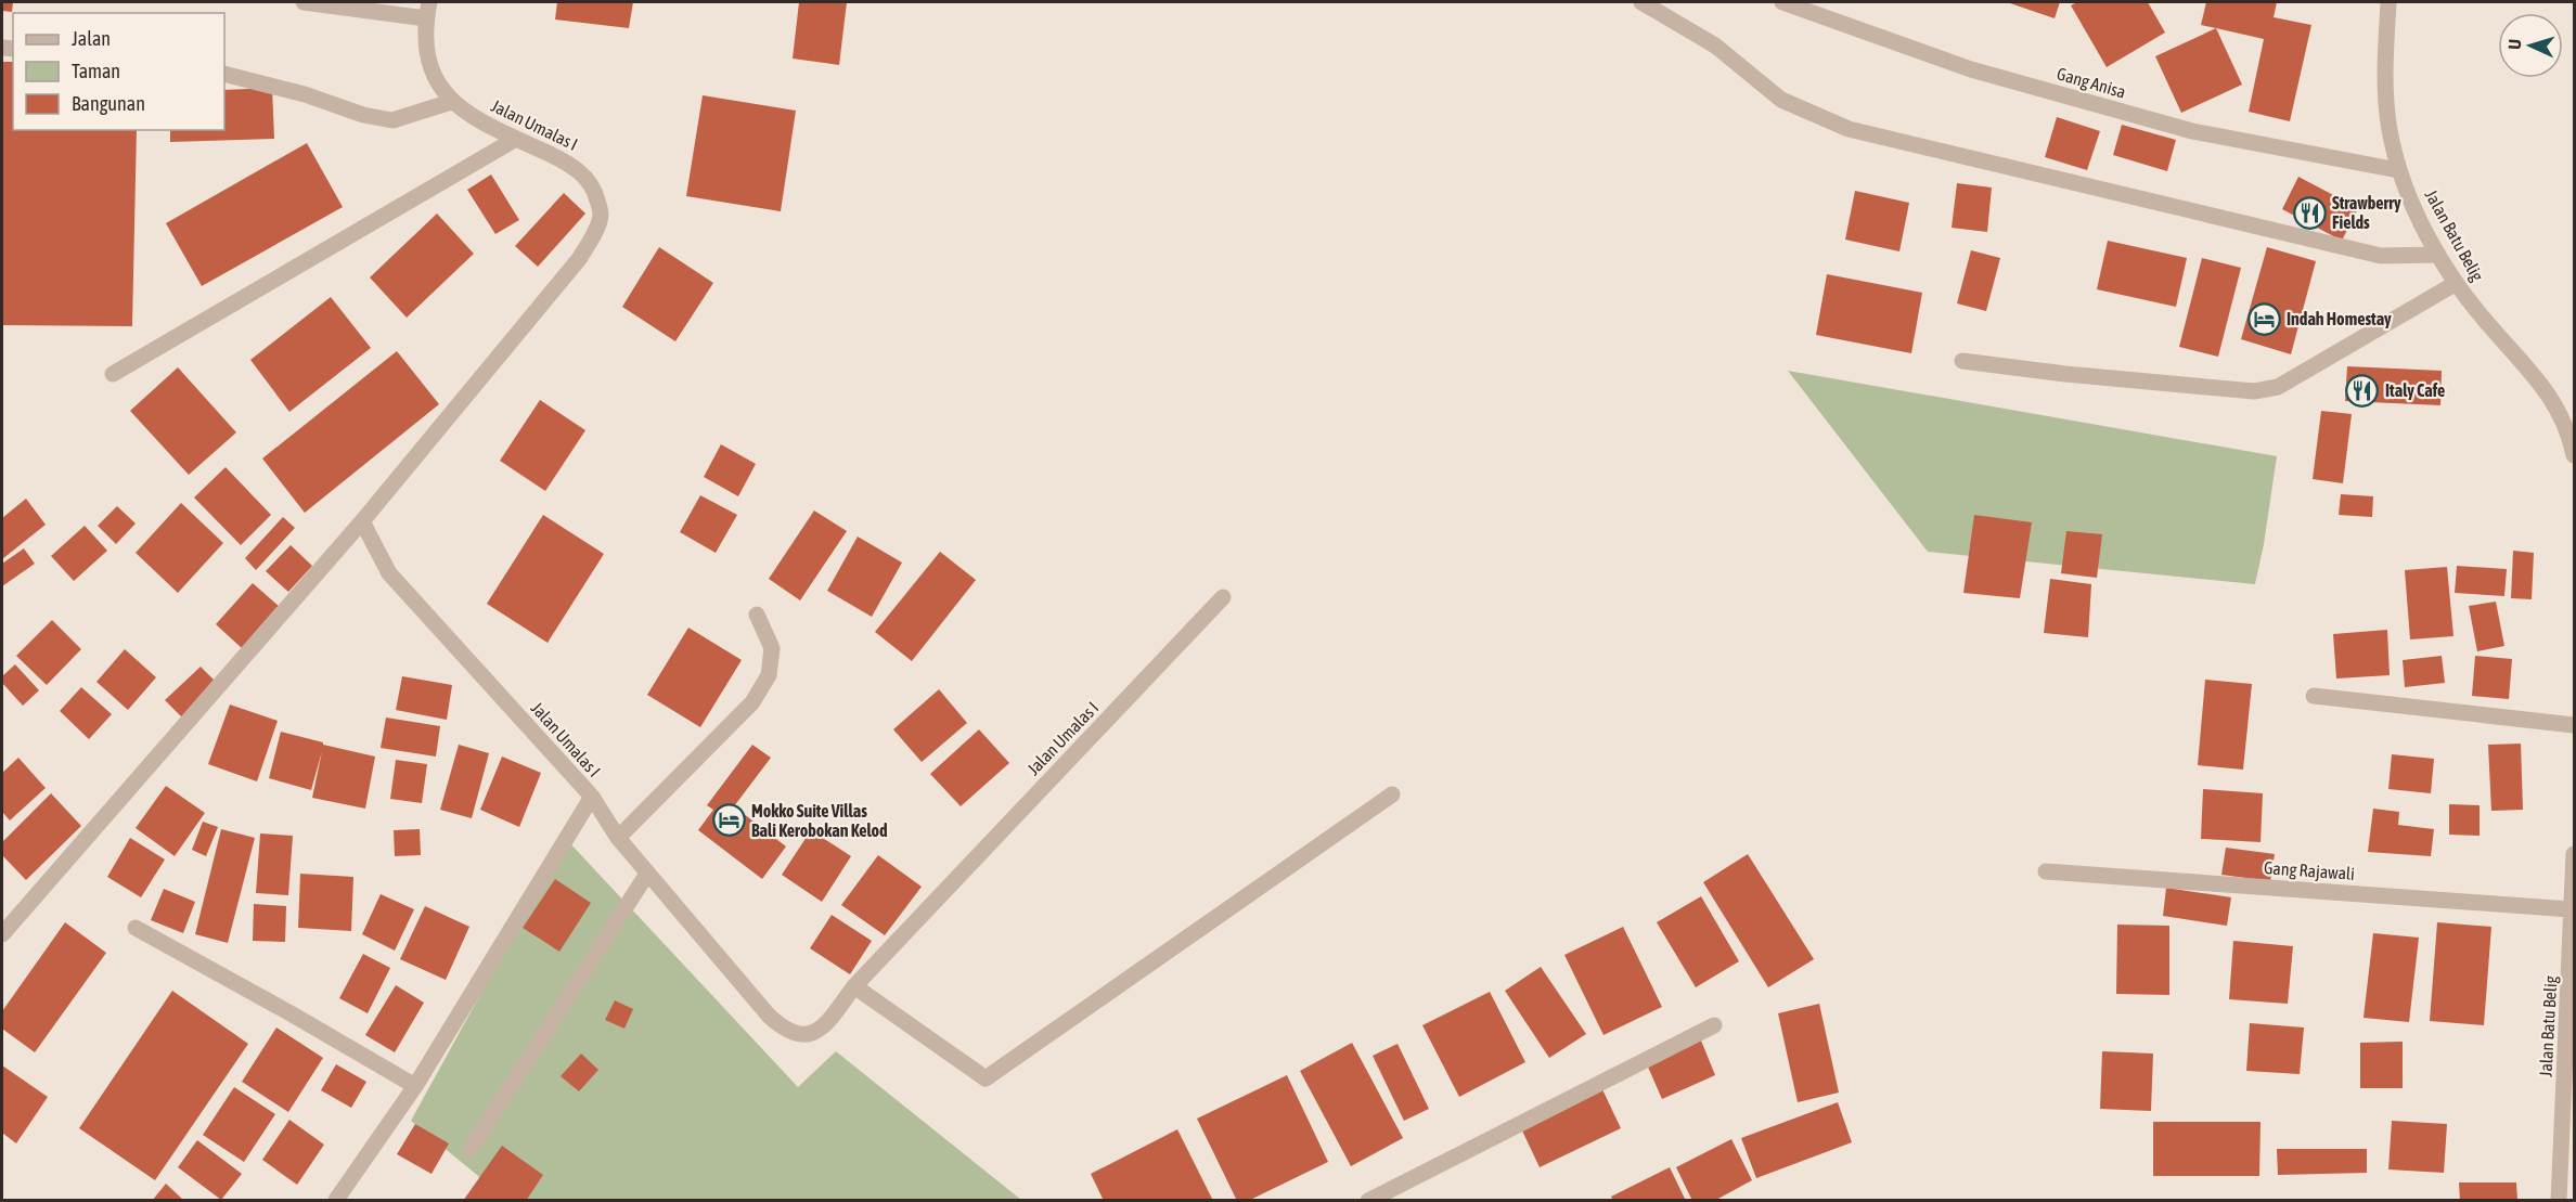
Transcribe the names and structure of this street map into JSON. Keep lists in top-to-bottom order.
{
  "streets": {
    "street": [
      "Gang Anisa",
      "Jalan Umalas I",
      "Jalan Batu Belig",
      "Gang Rajawali"
    ]
  },
  "crossings": [
    ["Gang Anisa", "Jalan Batu Belig"],
    ["Jalan Batu Belig", "Gang Rajawali"]
  ],
  "places": {
    "restaurant": ["Strawberry Fields", "Italy Cafe"],
    "hotel": ["Indah Homestay", "Mokko Suite Villas Bali Kerobokan Kelod"]
  },
  "legend": ["Jalan", "Taman", "Bangunan"],
  "north": "left"
}
